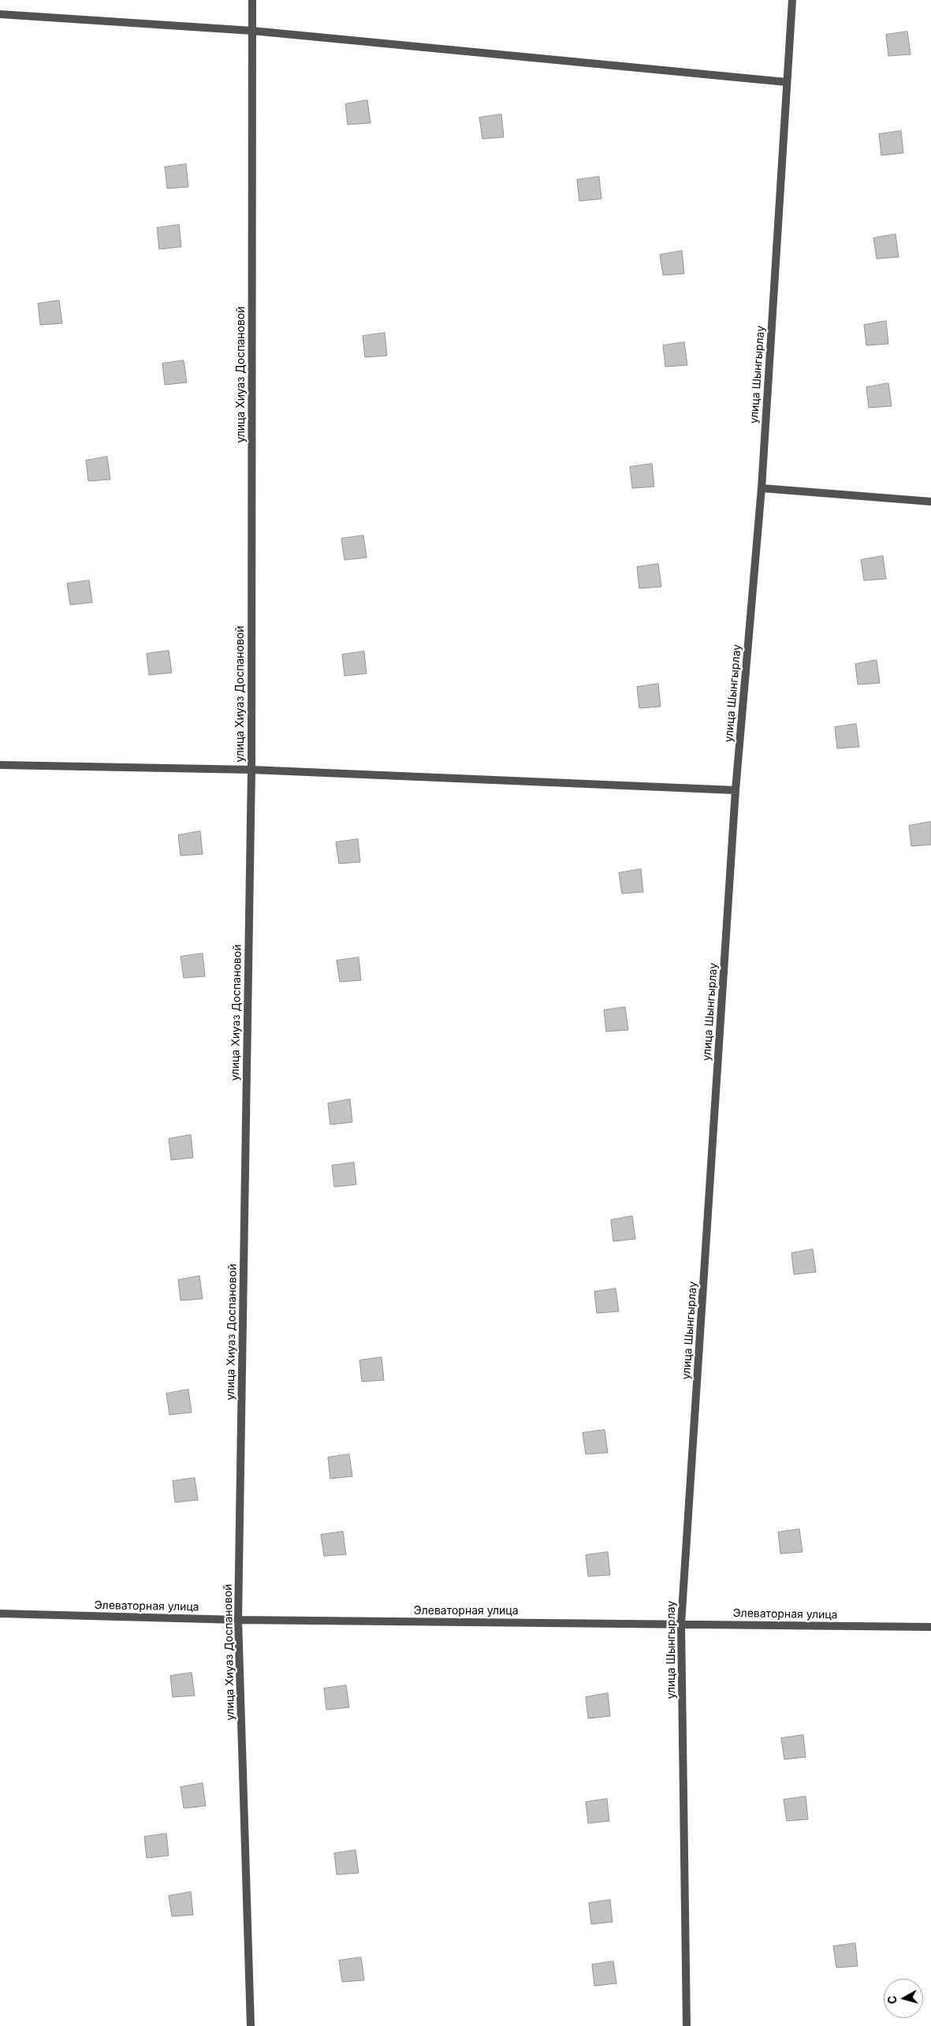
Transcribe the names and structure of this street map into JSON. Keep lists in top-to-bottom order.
{
  "streets": {
    "street": ["улица Хиуаз Доспановой", "улица Шынгырлау", "Элеваторная улица"]
  },
  "crossings": [
    ["улица Хиуаз Доспановой", "Элеваторная улица"],
    ["улица Шынгырлау", "Элеваторная улица"]
  ],
  "north": "left"
}
